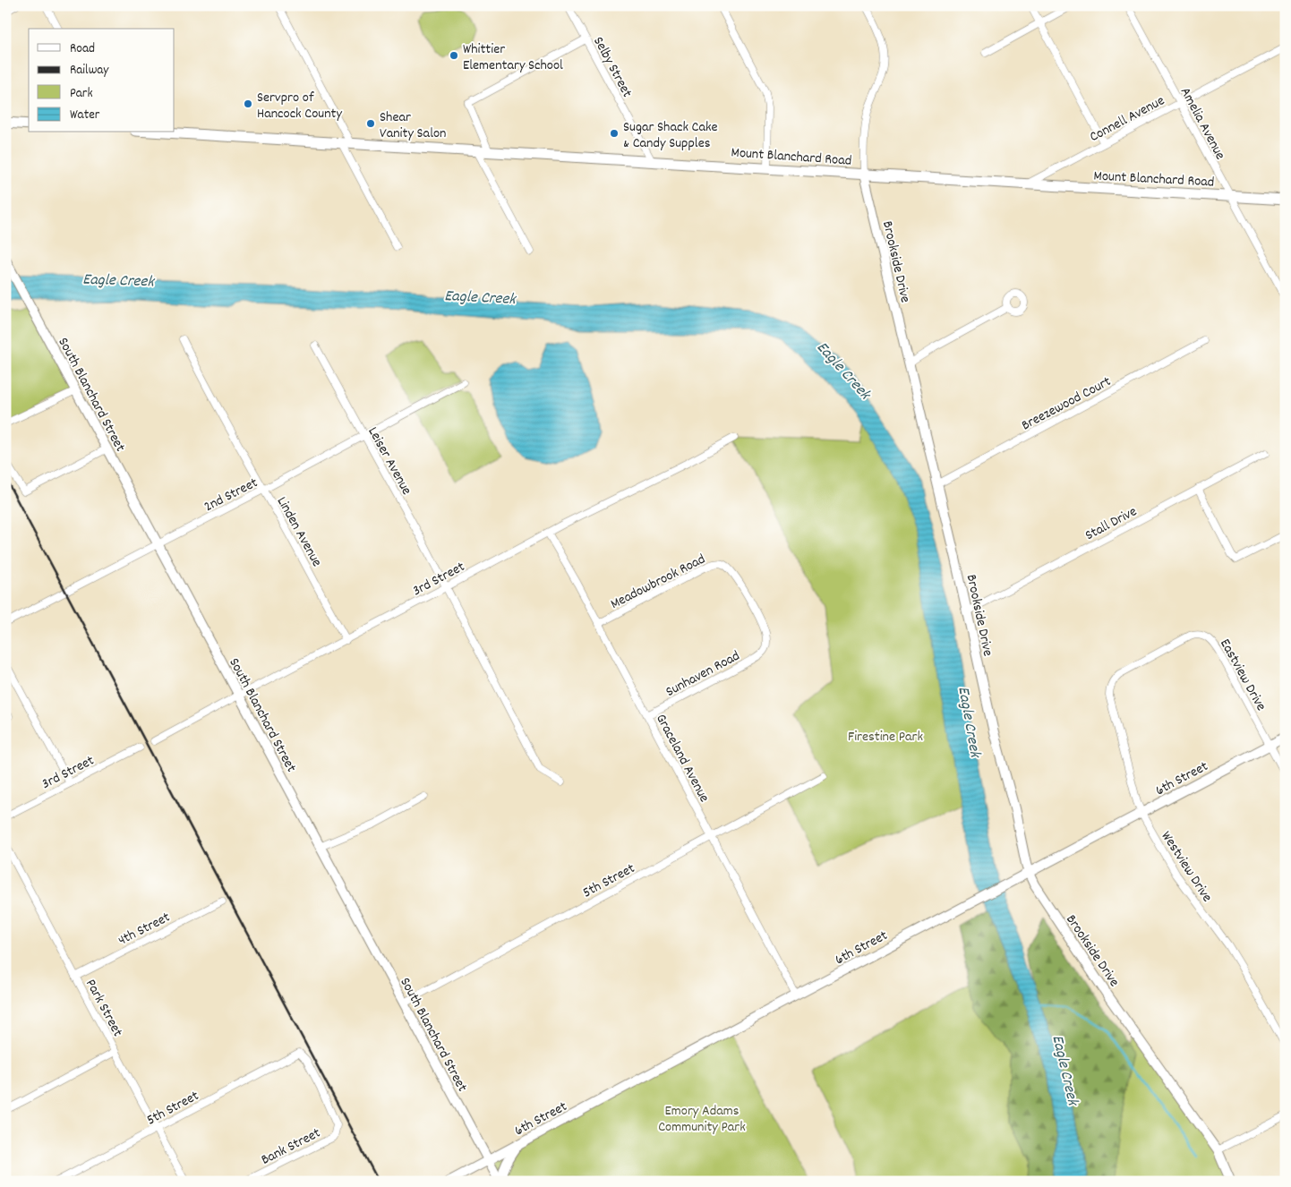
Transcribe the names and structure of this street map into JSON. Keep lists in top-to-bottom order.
{
  "streets": {
    "main road": ["Mount Blanchard Road"],
    "street": [
      "Selby Street",
      "Connell Avenue",
      "Amelia Avenue",
      "Brookside Drive",
      "South Blanchard Street",
      "Breezewood Court",
      "Leiser Avenue",
      "2nd Street",
      "Stall Drive",
      "Linden Avenue",
      "3rd Street",
      "Meadowbrook Road",
      "Sunhaven Road",
      "Eastview Drive",
      "Graceland Avenue",
      "6th Street",
      "Westview Drive",
      "5th Street",
      "4th Street",
      "Park Street",
      "Bank Street"
    ]
  },
  "crossings": [
    ["Selby Street", "Mount Blanchard Road"],
    ["Connell Avenue", "Amelia Avenue"],
    ["Connell Avenue", "Mount Blanchard Road"],
    ["Amelia Avenue", "Mount Blanchard Road"],
    ["Mount Blanchard Road", "Brookside Drive"],
    ["Brookside Drive", "Breezewood Court"],
    ["Brookside Drive", "Stall Drive"],
    ["Brookside Drive", "6th Street"],
    ["South Blanchard Street", "2nd Street"],
    ["South Blanchard Street", "3rd Street"],
    ["South Blanchard Street", "6th Street"],
    ["South Blanchard Street", "5th Street"],
    ["Leiser Avenue", "2nd Street"],
    ["Leiser Avenue", "3rd Street"],
    ["2nd Street", "Linden Avenue"],
    ["Linden Avenue", "3rd Street"],
    ["3rd Street", "Graceland Avenue"],
    ["Meadowbrook Road", "Sunhaven Road"],
    ["Meadowbrook Road", "Graceland Avenue"],
    ["Sunhaven Road", "Graceland Avenue"],
    ["Eastview Drive", "6th Street"],
    ["Eastview Drive", "Westview Drive"],
    ["Graceland Avenue", "6th Street"],
    ["Graceland Avenue", "5th Street"],
    ["6th Street", "Westview Drive"],
    ["5th Street", "Park Street"],
    ["5th Street", "Bank Street"],
    ["4th Street", "Park Street"]
  ],
  "water": ["Eagle Creek"],
  "parks": ["Firestine Park", "Emory Adams Community Park"],
  "places": [
    "Whittier Elementary School",
    "Servpro of Hancock County",
    "Shear Vanity Salon",
    "Sugar Shack Cake & Candy Supples"
  ],
  "legend": [
    "Road",
    "Railway",
    "Park",
    "Water"
  ]
}
